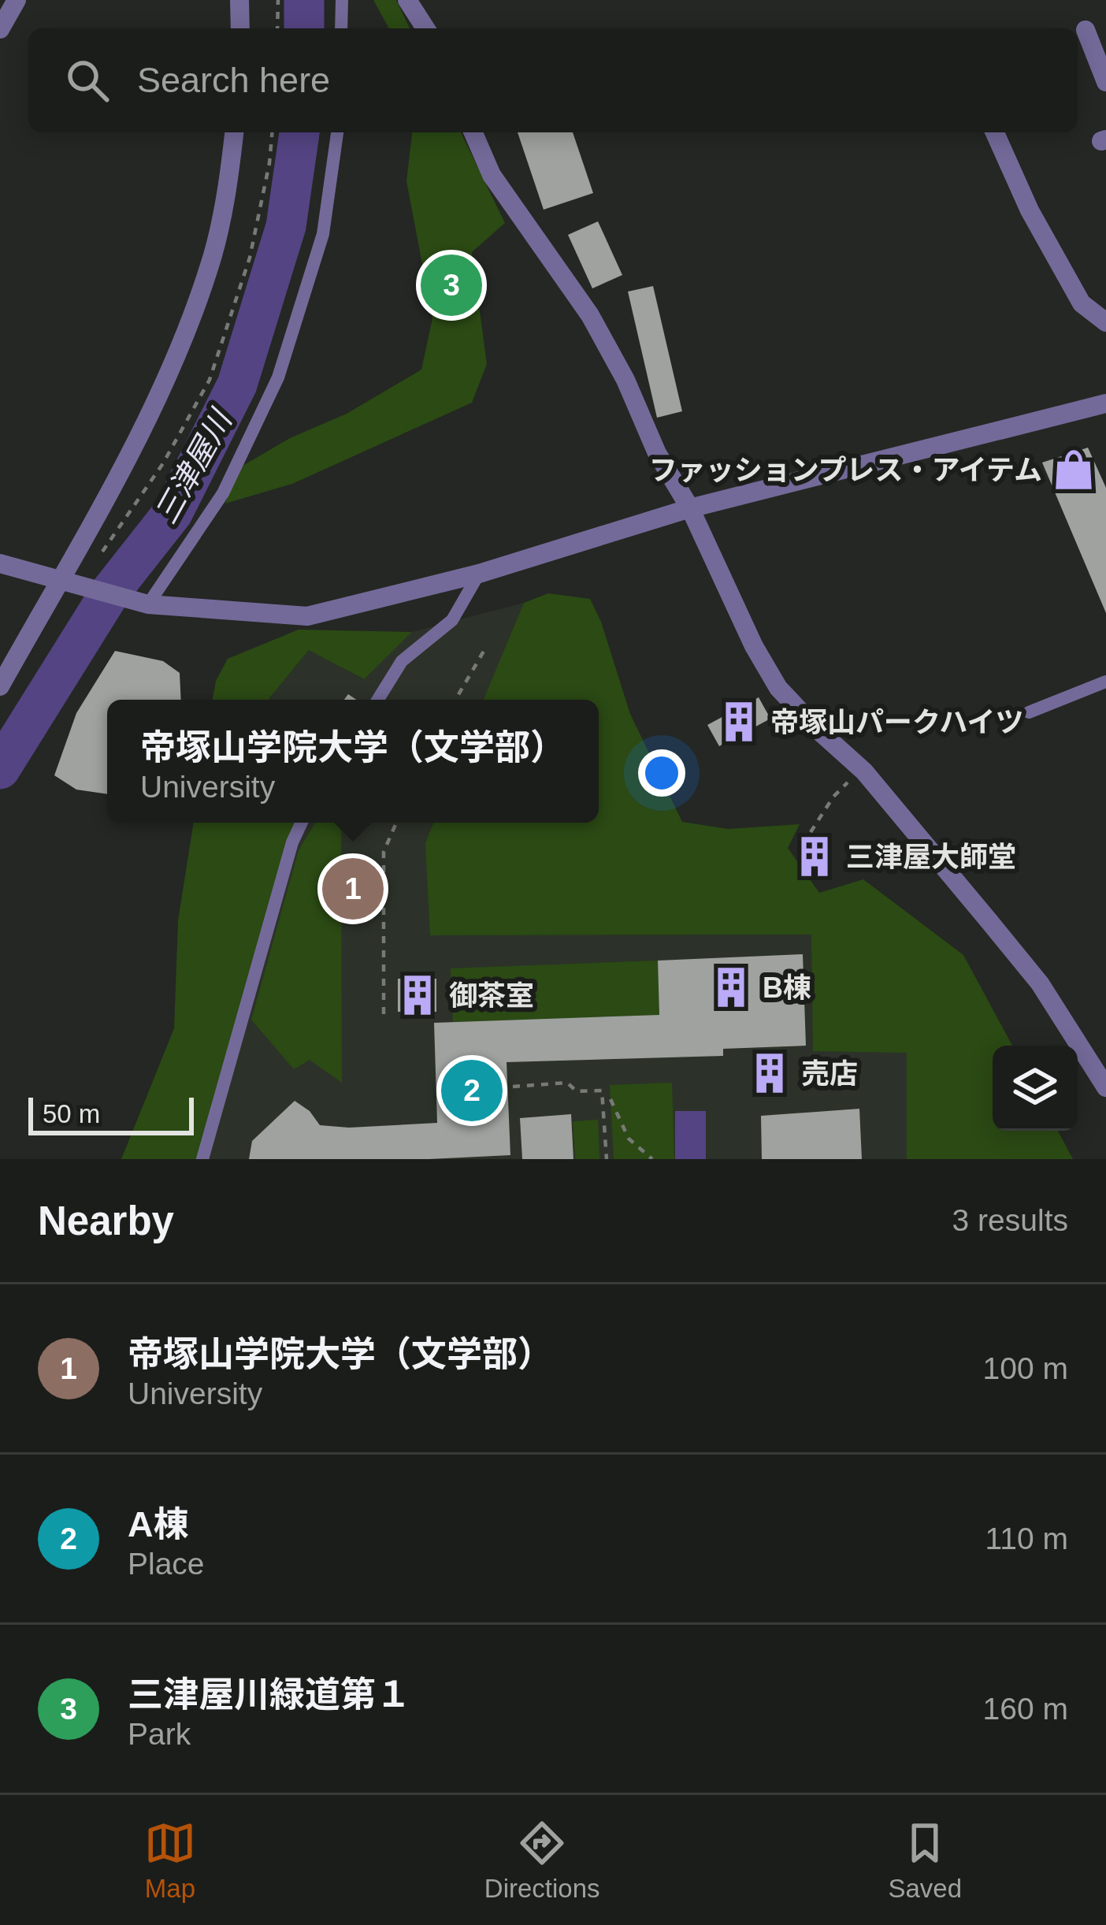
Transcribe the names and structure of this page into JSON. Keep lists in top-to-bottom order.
{
  "water": ["三津屋川"],
  "places": {
    "shop": ["ファッションプレス・アイテム"],
    "building": [
      "帝塚山パークハイツ",
      "三津屋大師堂",
      "B棟",
      "御茶室",
      "売店"
    ]
  },
  "scale_bar": "50 m",
  "page": {
    "search": "Search here",
    "pins": ["3", "1", "2"],
    "popup": ["帝塚山学院大学（文学部）", "University"],
    "scale": "50 m",
    "heading": ["Nearby", "3 results"],
    "list": [
      {
        "mark": "1",
        "name": "帝塚山学院大学（文学部）",
        "note": "University",
        "value": "100 m"
      },
      {
        "mark": "2",
        "name": "A棟",
        "note": "Place",
        "value": "110 m"
      },
      {
        "mark": "3",
        "name": "三津屋川緑道第１",
        "note": "Park",
        "value": "160 m"
      }
    ],
    "nav": ["Map", "Directions", "Saved"]
  }
}
